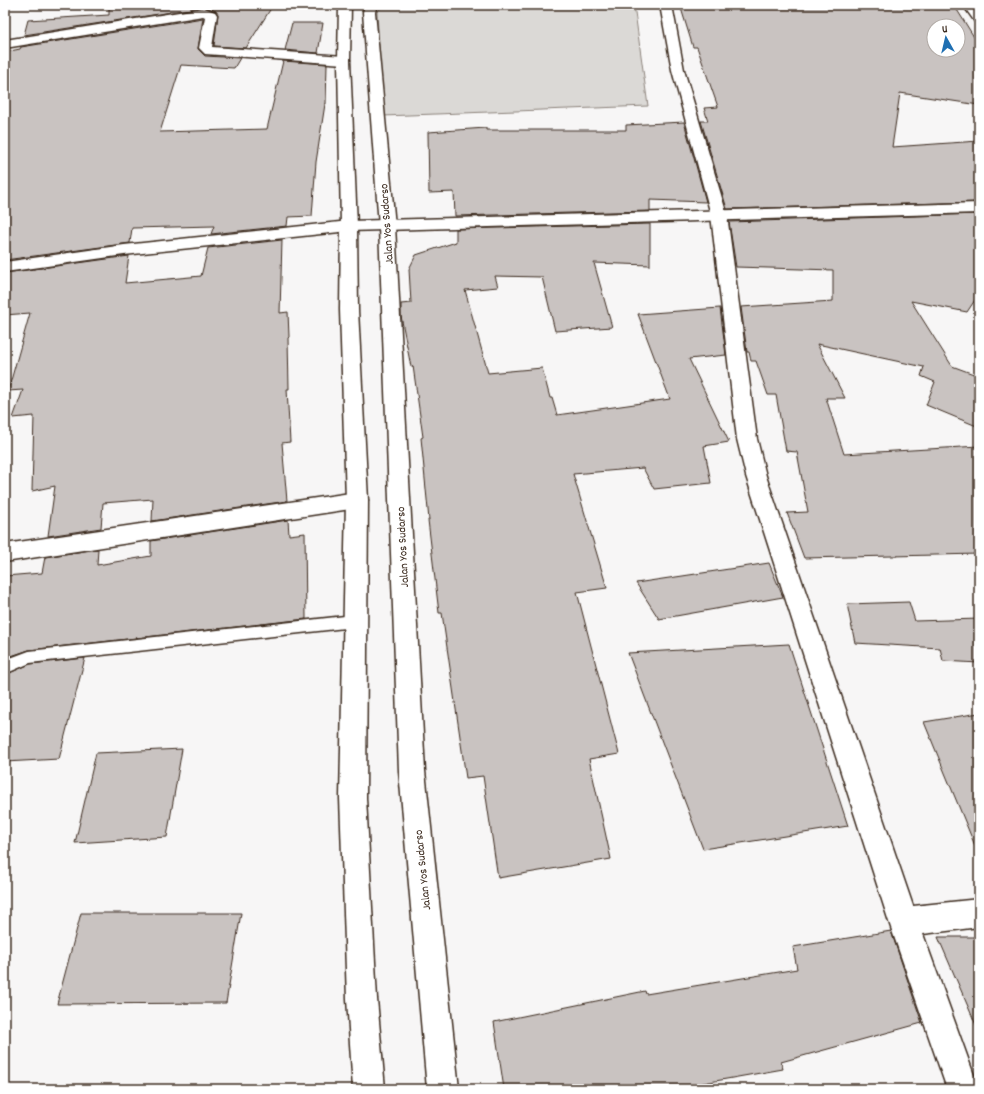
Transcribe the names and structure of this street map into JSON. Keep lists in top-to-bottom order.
{
  "streets": {
    "main road": ["Jalan Yos Sudarso"]
  },
  "north": "top"
}
